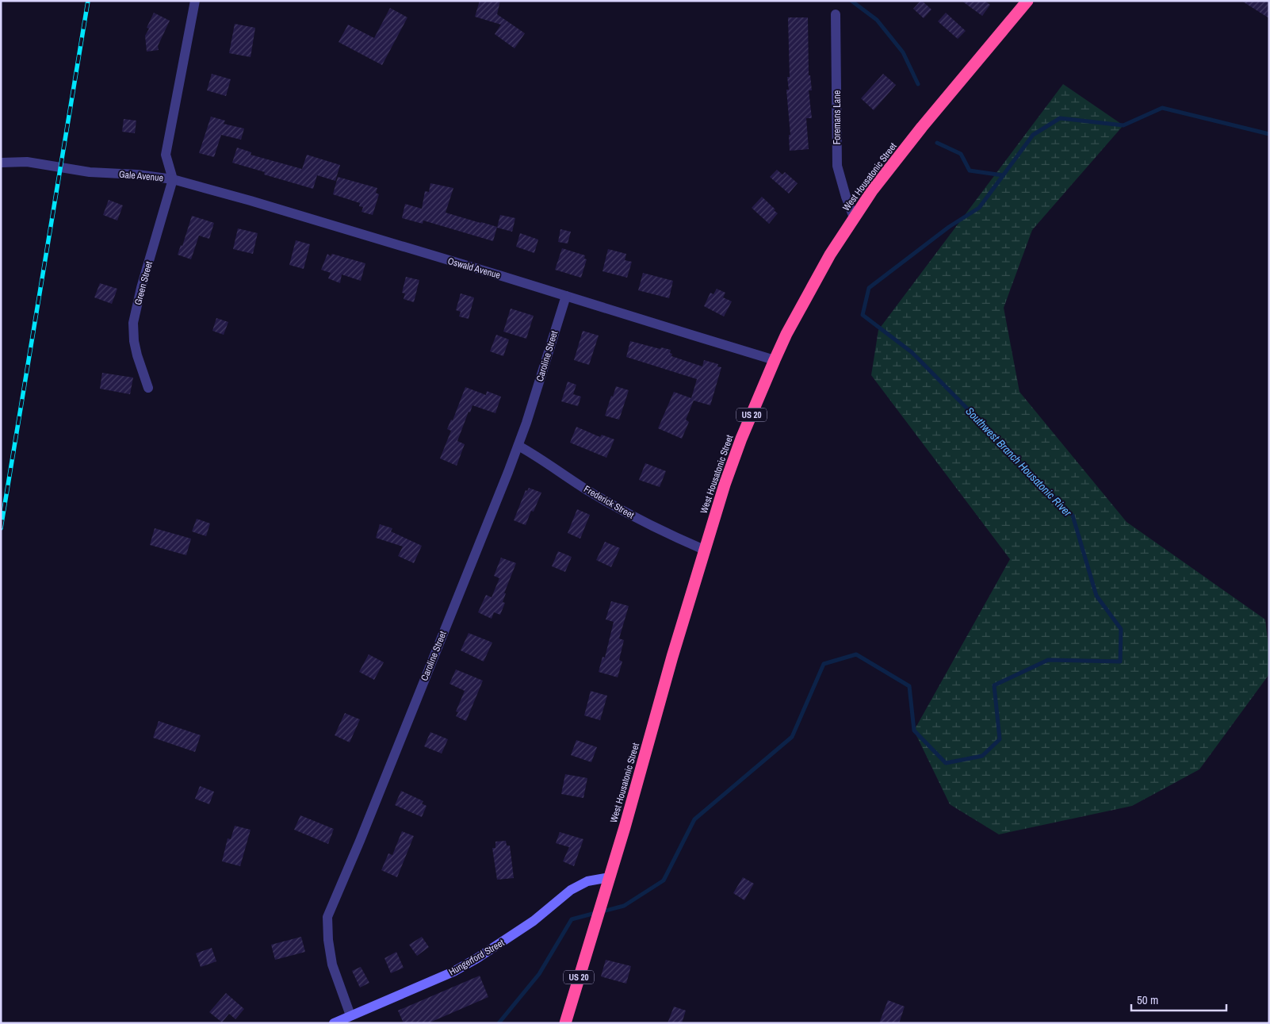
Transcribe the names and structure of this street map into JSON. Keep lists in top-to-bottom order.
{
  "streets": {
    "highway": ["West Housatonic Street", "US 20"],
    "street": [
      "Foremans Lane",
      "Gale Avenue",
      "Oswald Avenue",
      "Green Street",
      "Caroline Street",
      "Frederick Street",
      "Hungerford Street"
    ]
  },
  "crossings": [
    ["Foremans Lane", "West Housatonic Street"],
    ["Gale Avenue", "Oswald Avenue"],
    ["Gale Avenue", "Green Street"],
    ["West Housatonic Street", "Oswald Avenue"],
    ["West Housatonic Street", "Frederick Street"],
    ["West Housatonic Street", "Hungerford Street"],
    ["Oswald Avenue", "Green Street"],
    ["Oswald Avenue", "Caroline Street"],
    ["Caroline Street", "Frederick Street"],
    ["Caroline Street", "Hungerford Street"]
  ],
  "water": ["Southwest Branch Housatonic River"],
  "scale_bar": "50 m"
}
